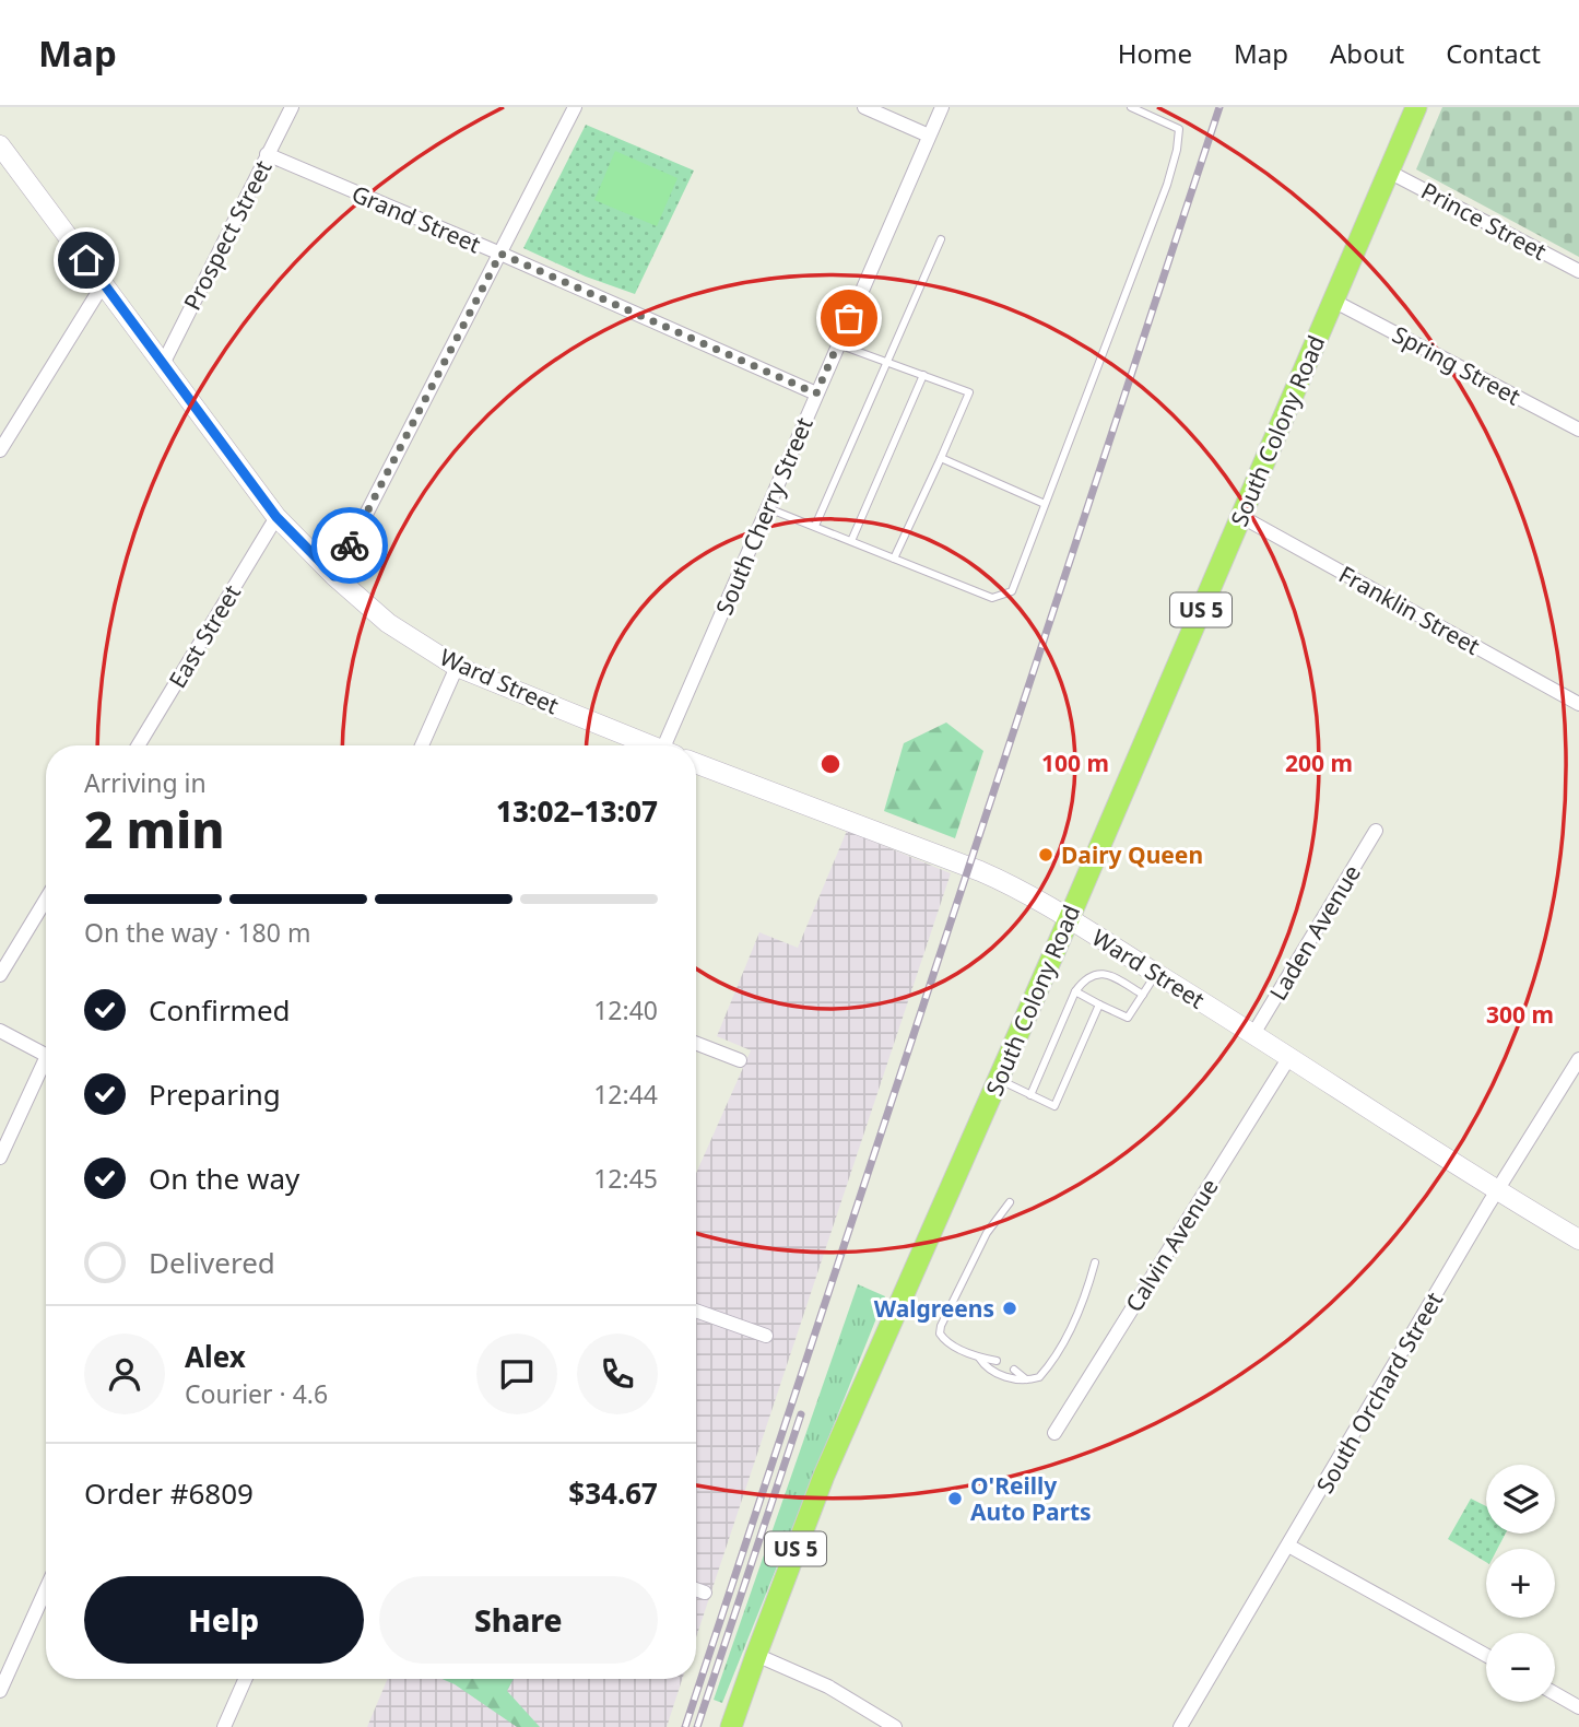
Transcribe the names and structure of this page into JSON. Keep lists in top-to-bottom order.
{
  "streets": {
    "main road": ["South Colony Road", "US 5"],
    "street": [
      "Grand Street",
      "Prince Street",
      "Prospect Street",
      "Spring Street",
      "South Cherry Street",
      "Franklin Street",
      "East Street",
      "Ward Street",
      "Laden Avenue",
      "Calvin Avenue",
      "South Orchard Street"
    ]
  },
  "crossings": [
    ["Grand Street", "Prospect Street"],
    ["Grand Street", "South Cherry Street"],
    ["Prince Street", "South Colony Road"],
    ["Prospect Street", "Ward Street"],
    ["Spring Street", "South Colony Road"],
    ["South Colony Road", "Franklin Street"],
    ["South Colony Road", "Ward Street"],
    ["East Street", "Ward Street"],
    ["Ward Street", "Laden Avenue"],
    ["Ward Street", "Calvin Avenue"],
    ["Ward Street", "South Orchard Street"]
  ],
  "places": ["Dairy Queen", "Walgreens", "O'Reilly Auto Parts"],
  "page": {
    "header": "Map",
    "nav": [
      "Home",
      "Map",
      "About",
      "Contact"
    ],
    "heading": ["2 min", "Arriving in", "13:02–13:07"],
    "panel": [
      "Alex",
      "Courier · 4.6",
      "Order #6809",
      "$34.67"
    ],
    "bar": "On the way · 180 m",
    "list": [
      ["Confirmed", "12:40"],
      ["Preparing", "12:44"],
      ["On the way", "12:45"],
      "Delivered"
    ],
    "map_buttons": ["+", "−"],
    "buttons": ["Help", "Share"]
  },
  "rings": ["100 m", "200 m", "300 m"]
}
